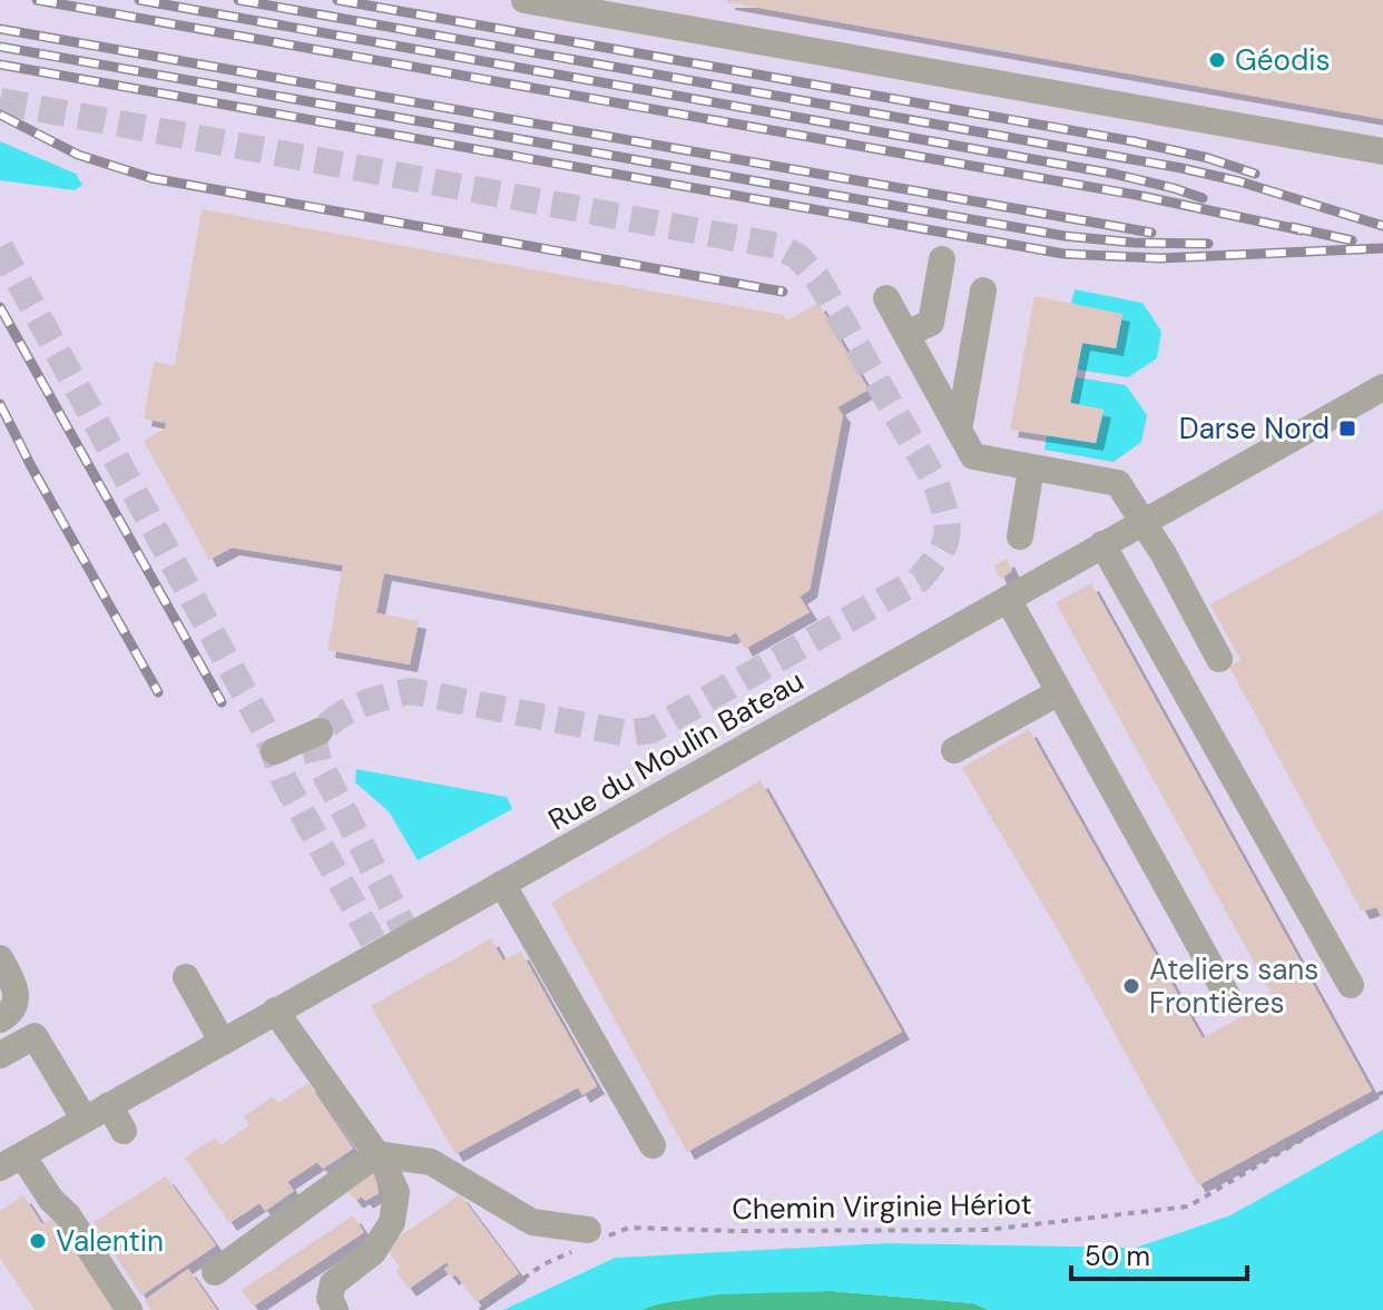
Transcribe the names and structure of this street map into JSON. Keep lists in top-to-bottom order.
{
  "streets": {
    "street": ["Rue du Moulin Bateau"],
    "path": ["Chemin Virginie Hériot"]
  },
  "places": {
    "other": ["Géodis", "Ateliers sans Frontières", "Valentin"],
    "transit": ["Darse Nord"]
  },
  "scale_bar": "50 m"
}
